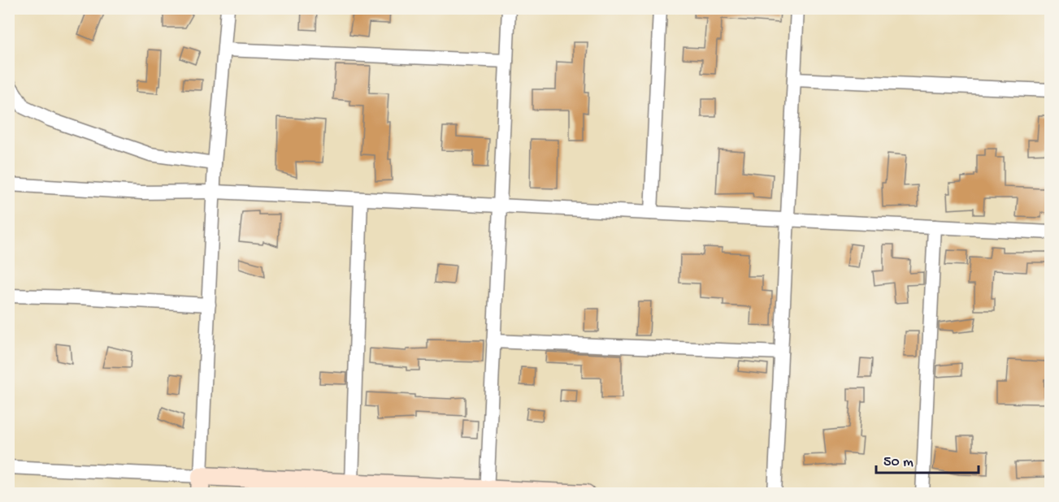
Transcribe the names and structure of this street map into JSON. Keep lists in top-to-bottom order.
{
  "scale_bar": "50 m"
}
